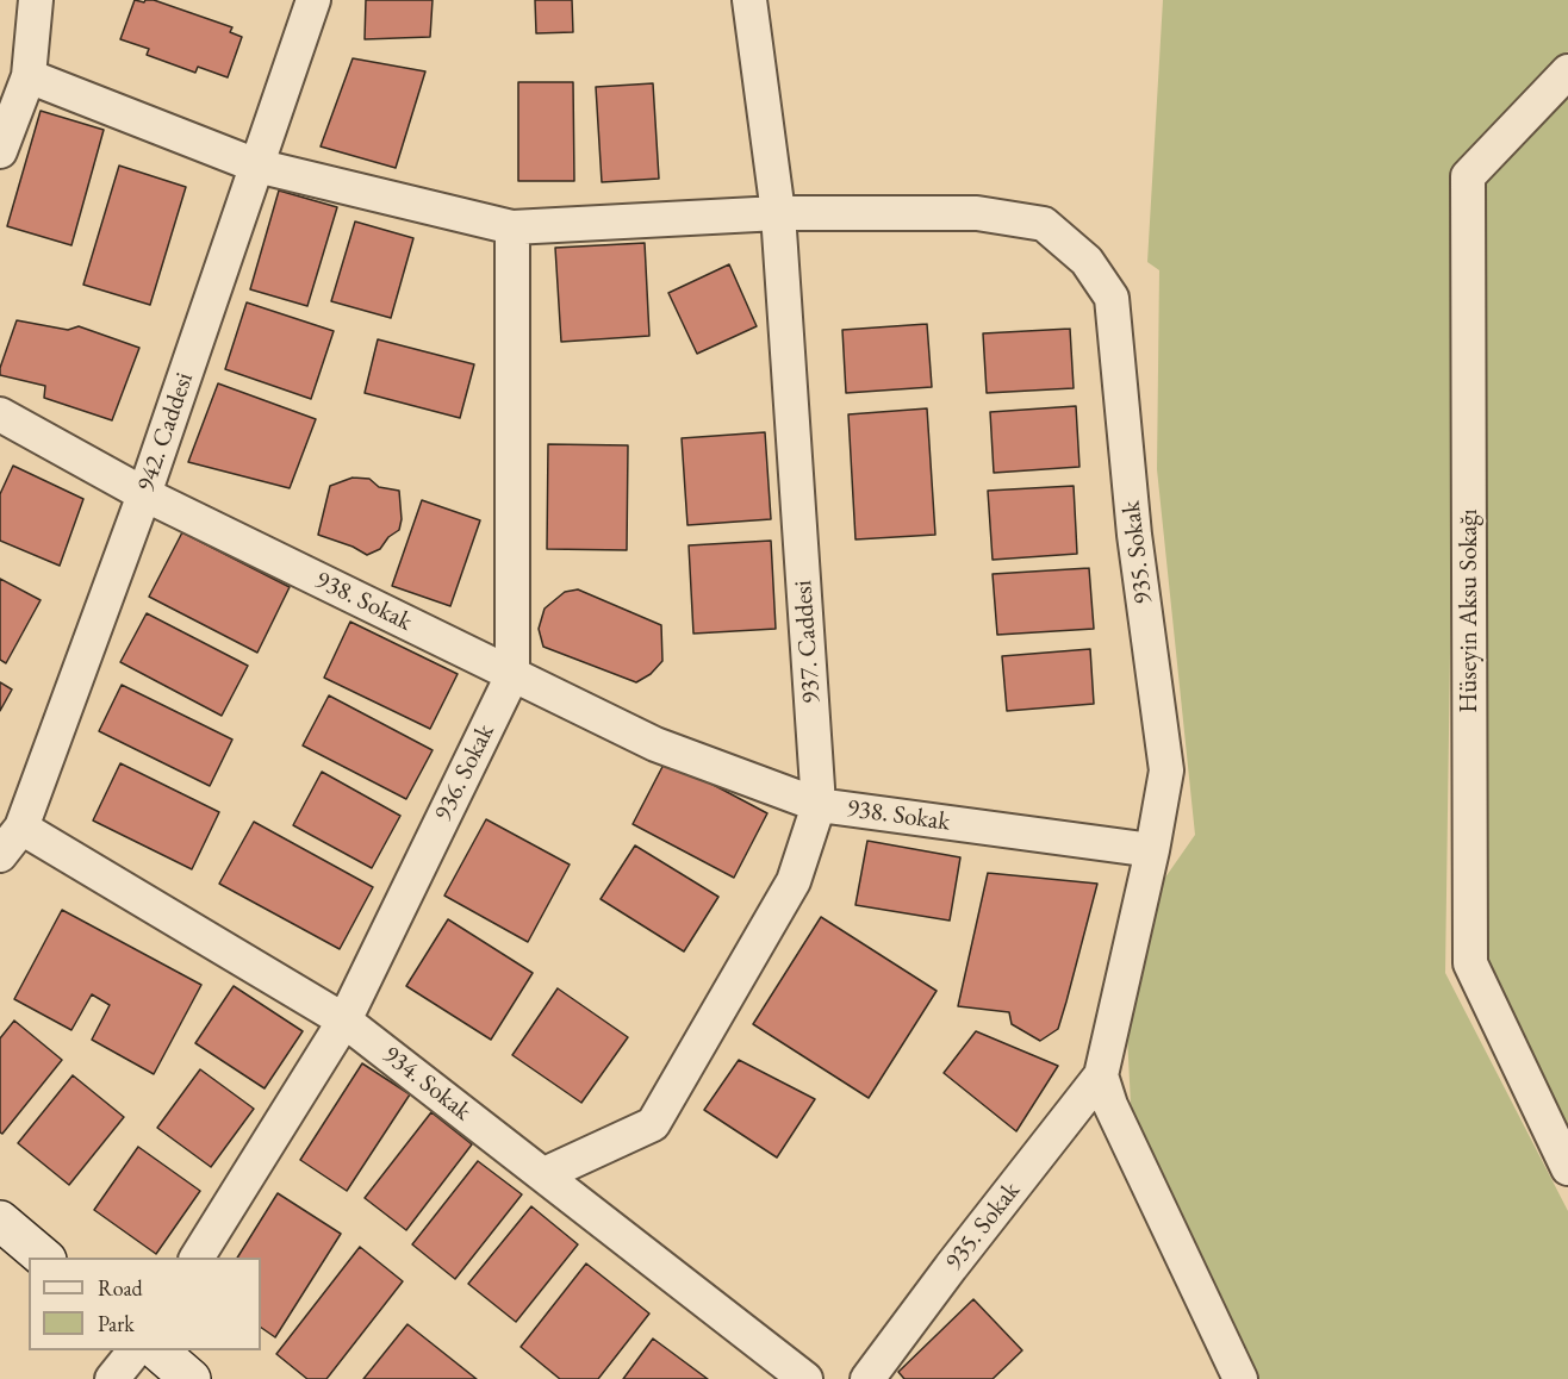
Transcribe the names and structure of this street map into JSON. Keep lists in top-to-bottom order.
{
  "streets": {
    "street": [
      "942. Caddesi",
      "935. Sokak",
      "938. Sokak",
      "Hüseyin Aksu Sokağı",
      "937. Caddesi",
      "936. Sokak",
      "934. Sokak"
    ]
  },
  "crossings": [
    ["942. Caddesi", "935. Sokak"],
    ["942. Caddesi", "938. Sokak"],
    ["942. Caddesi", "934. Sokak"],
    ["935. Sokak", "938. Sokak"],
    ["935. Sokak", "937. Caddesi"],
    ["935. Sokak", "936. Sokak"],
    ["938. Sokak", "937. Caddesi"],
    ["938. Sokak", "936. Sokak"],
    ["937. Caddesi", "934. Sokak"],
    ["936. Sokak", "934. Sokak"]
  ],
  "legend": ["Road", "Park"]
}
